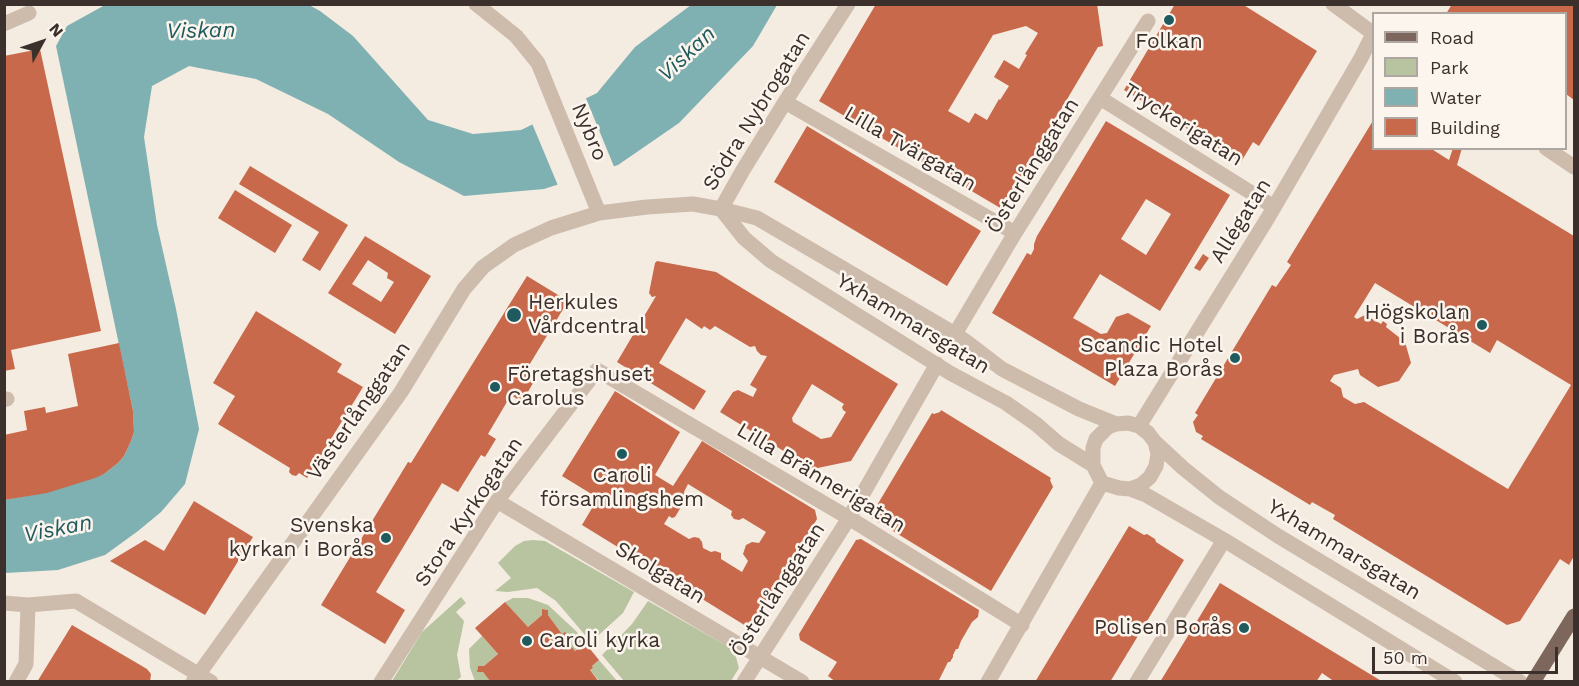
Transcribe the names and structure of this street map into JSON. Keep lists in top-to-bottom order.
{
  "streets": {
    "street": [
      "Södra Nybrogatan",
      "Tryckerigatan",
      "Nybro",
      "Lilla Tvärgatan",
      "Österlånggatan",
      "Allégatan",
      "Yxhammarsgatan",
      "Västerlånggatan",
      "Lilla Brännerigatan",
      "Stora Kyrkogatan",
      "Skolgatan"
    ]
  },
  "crossings": [
    ["Södra Nybrogatan", "Lilla Tvärgatan"],
    ["Södra Nybrogatan", "Yxhammarsgatan"],
    ["Tryckerigatan", "Österlånggatan"],
    ["Tryckerigatan", "Allégatan"],
    ["Nybro", "Yxhammarsgatan"],
    ["Nybro", "Västerlånggatan"],
    ["Lilla Tvärgatan", "Österlånggatan"],
    ["Österlånggatan", "Yxhammarsgatan"],
    ["Österlånggatan", "Lilla Brännerigatan"],
    ["Österlånggatan", "Skolgatan"],
    ["Allégatan", "Yxhammarsgatan"],
    ["Yxhammarsgatan", "Västerlånggatan"],
    ["Lilla Brännerigatan", "Stora Kyrkogatan"],
    ["Stora Kyrkogatan", "Skolgatan"]
  ],
  "water": ["Viskan"],
  "places": [
    "Folkan",
    "Herkules Vårdcentral",
    "Högskolan i Borås",
    "Scandic Hotel Plaza Borås",
    "Företagshuset Carolus",
    "Caroli församlingshem",
    "Svenska kyrkan i Borås",
    "Polisen Borås",
    "Caroli kyrka"
  ],
  "legend": [
    "Road",
    "Park",
    "Water",
    "Building"
  ],
  "scale_bar": "50 m",
  "north": "top right"
}
